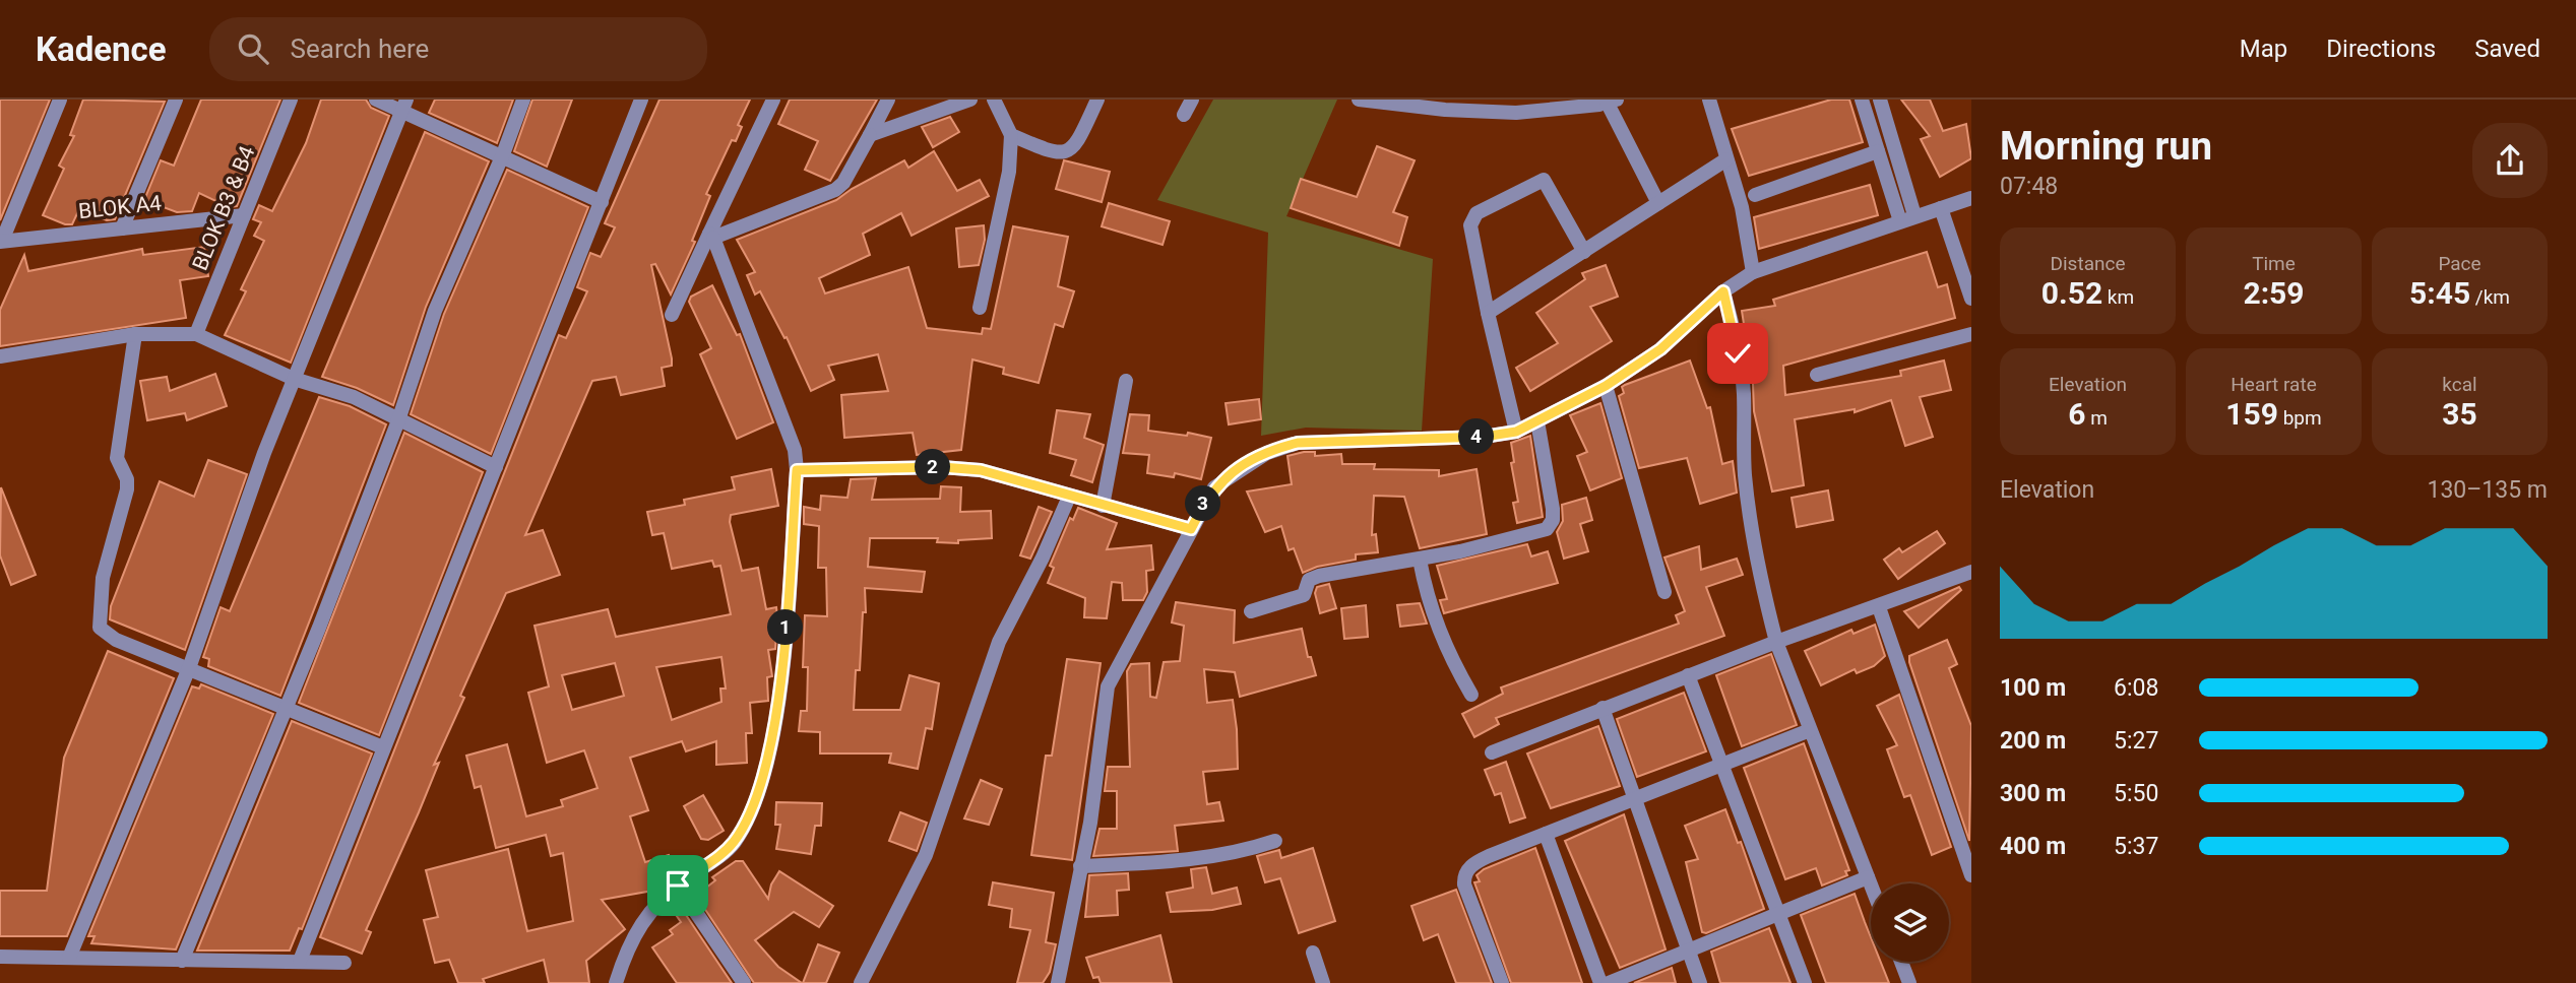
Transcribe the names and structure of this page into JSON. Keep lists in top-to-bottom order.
{
  "streets": {
    "street": ["BLOK A4", "BLOK B3 & B4"]
  },
  "crossings": [
    ["BLOK A4", "BLOK B3 & B4"]
  ],
  "page": {
    "header": "Kadence",
    "search": "Search here",
    "nav": ["Map", "Directions", "Saved"],
    "heading": ["Morning run", "07:48"],
    "stats": [
      ["Distance", "0.52 km"],
      ["Time", "2:59"],
      ["Pace", "5:45 /km"],
      ["Elevation", "6 m"],
      ["Heart rate", "159 bpm"],
      ["kcal", "35"]
    ],
    "pins": [
      "4",
      "2",
      "3",
      "1"
    ],
    "chart": ["Elevation", "130–135 m"],
    "list": [
      {
        "name": "100 m",
        "note": "6:08"
      },
      {
        "name": "200 m",
        "note": "5:27"
      },
      {
        "name": "300 m",
        "note": "5:50"
      },
      {
        "name": "400 m",
        "note": "5:37"
      }
    ]
  }
}
